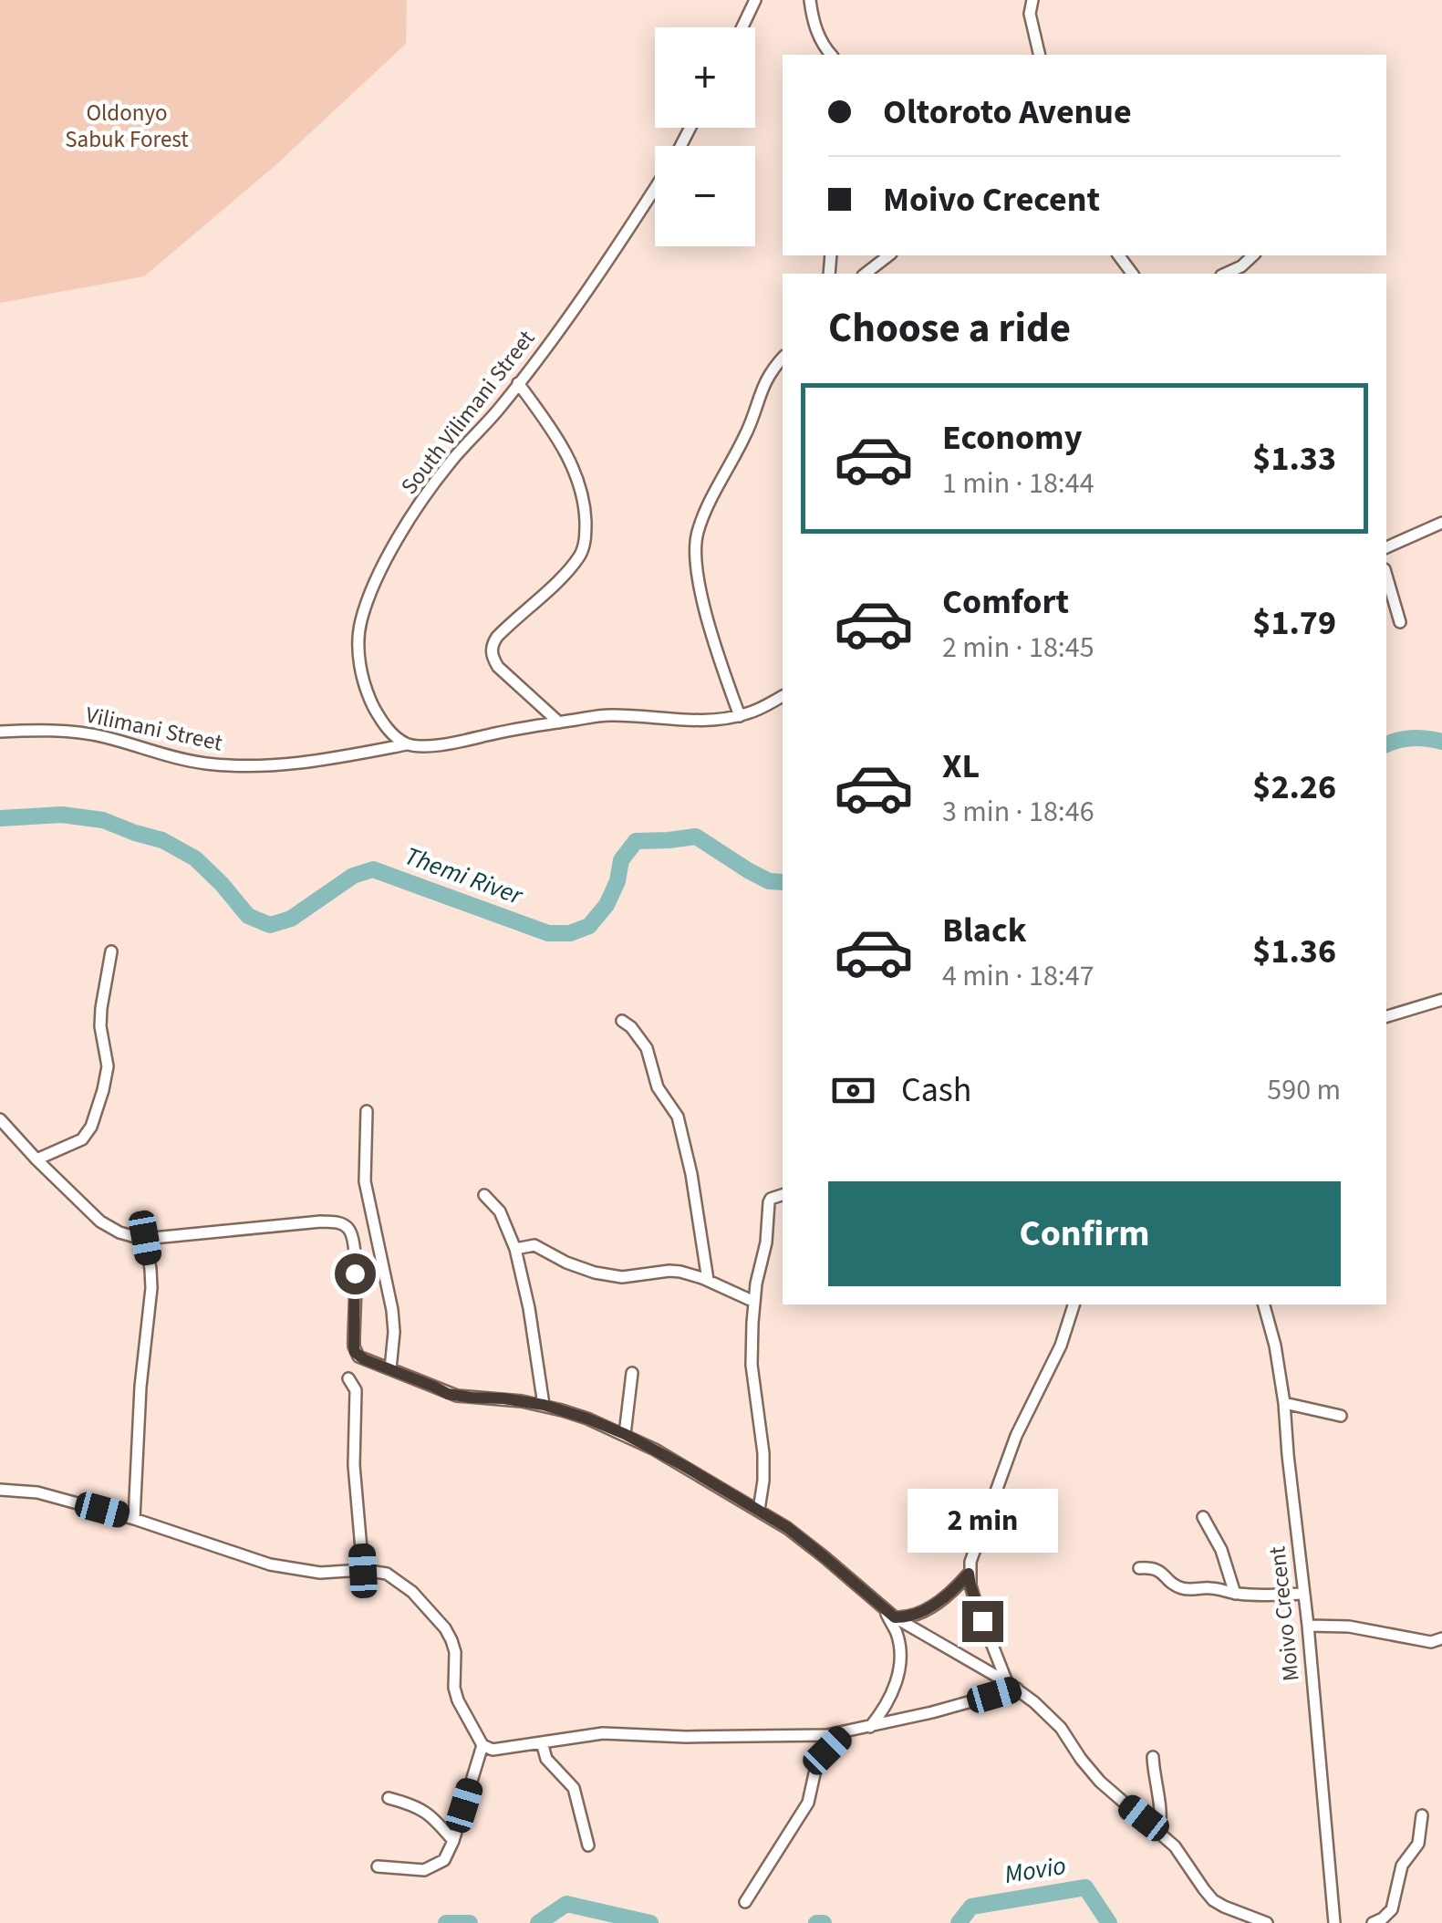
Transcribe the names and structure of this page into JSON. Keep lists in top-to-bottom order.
{
  "streets": {
    "street": ["South Vilimani Street", "Vilimani Street", "Moivo Crecent"]
  },
  "crossings": [
    ["South Vilimani Street", "Vilimani Street"]
  ],
  "water": ["Themi River", "Movio"],
  "parks": ["Oldonyo Sabuk Forest"],
  "page": {
    "map_buttons": ["+", "−"],
    "banner": ["Oltoroto Avenue", "Moivo Crecent"],
    "heading": "Choose a ride",
    "list": [
      {
        "name": "Economy",
        "note": "1 min · 18:44",
        "value": "$1.33"
      },
      {
        "name": "Comfort",
        "note": "2 min · 18:45",
        "value": "$1.79"
      },
      {
        "name": "XL",
        "note": "3 min · 18:46",
        "value": "$2.26"
      },
      {
        "name": "Black",
        "note": "4 min · 18:47",
        "value": "$1.36"
      }
    ],
    "pay": ["Cash", "590 m"],
    "buttons": "Confirm",
    "bubble": "2 min"
  }
}
